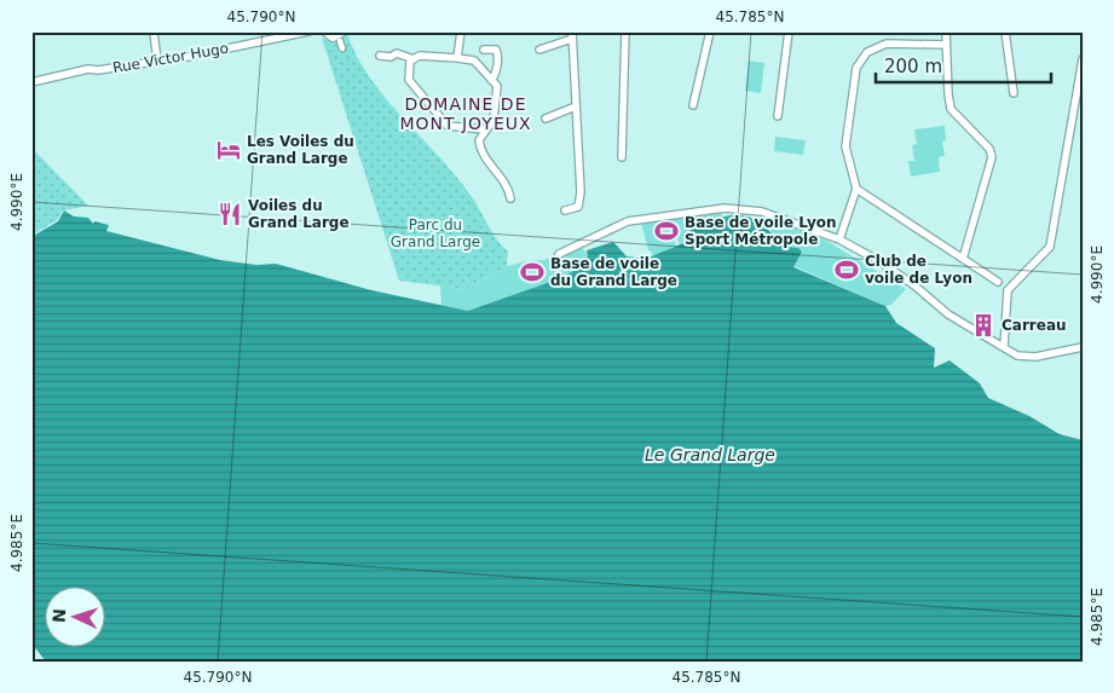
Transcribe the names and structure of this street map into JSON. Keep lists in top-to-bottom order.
{
  "streets": {
    "street": ["Rue Victor Hugo"]
  },
  "districts": ["DOMAINE DE MONT JOYEUX"],
  "water": ["Le Grand Large"],
  "parks": ["Parc du Grand Large"],
  "places": {
    "hotel": ["Les Voiles du Grand Large"],
    "restaurant": ["Voiles du Grand Large"],
    "sports": ["Base de voile Lyon Sport Métropole", "Club de voile de Lyon", "Base de voile du Grand Large"],
    "building": ["Carreau"]
  },
  "scale_bar": "200 m",
  "north": "left",
  "coordinates": [
    "45.790°N",
    "45.785°N",
    "4.990°E",
    "4.985°E"
  ]
}
